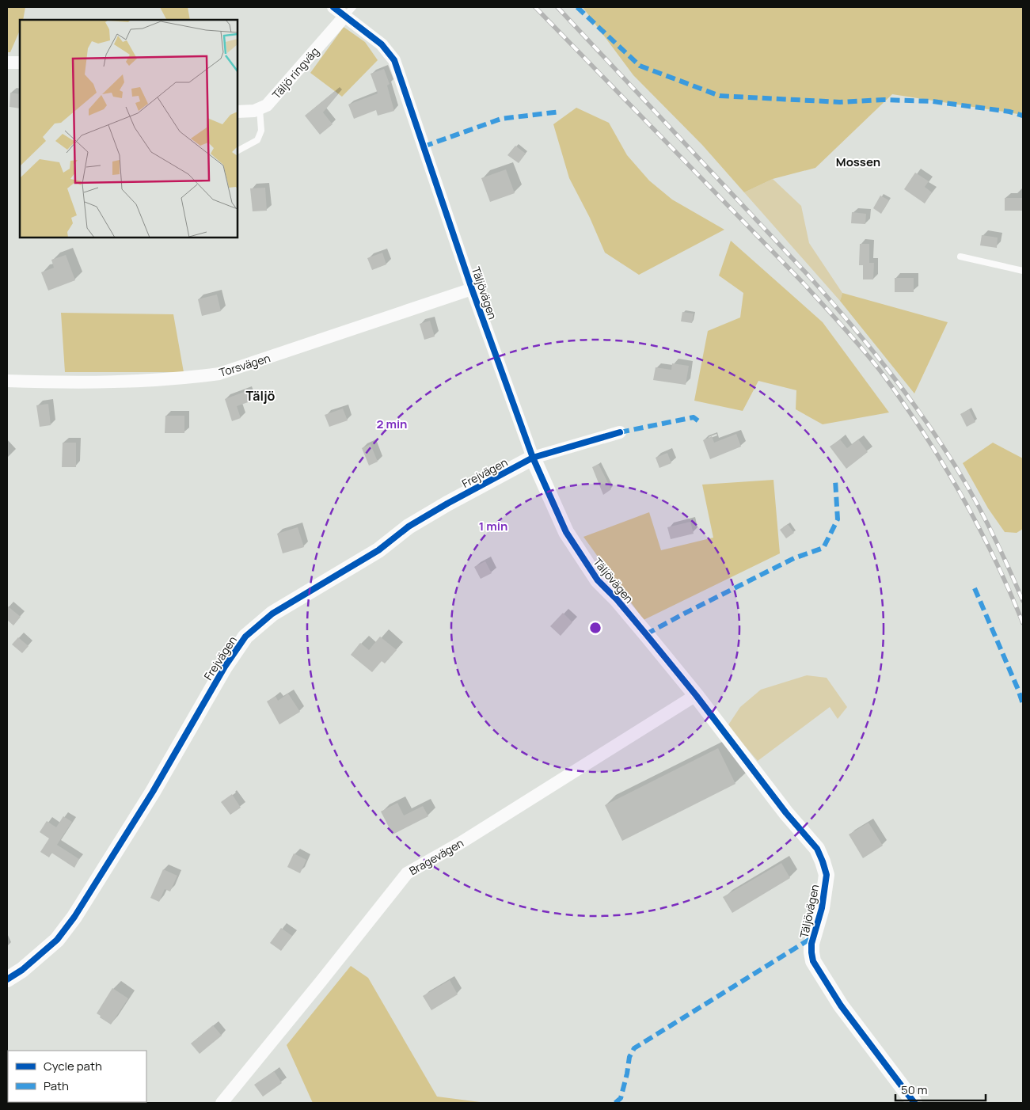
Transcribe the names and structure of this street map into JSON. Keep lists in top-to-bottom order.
{
  "streets": {
    "street": [
      "Täljö ringväg",
      "Täljövägen",
      "Torsvägen",
      "Frejvägen",
      "Bragevägen"
    ]
  },
  "crossings": [
    ["Täljö ringväg", "Täljövägen"],
    ["Täljövägen", "Torsvägen"],
    ["Täljövägen", "Frejvägen"],
    ["Täljövägen", "Bragevägen"]
  ],
  "districts": ["Mossen", "Täljö"],
  "legend": ["Cycle path", "Path"],
  "scale_bar": "50 m",
  "rings": ["2 min", "1 min"]
}
